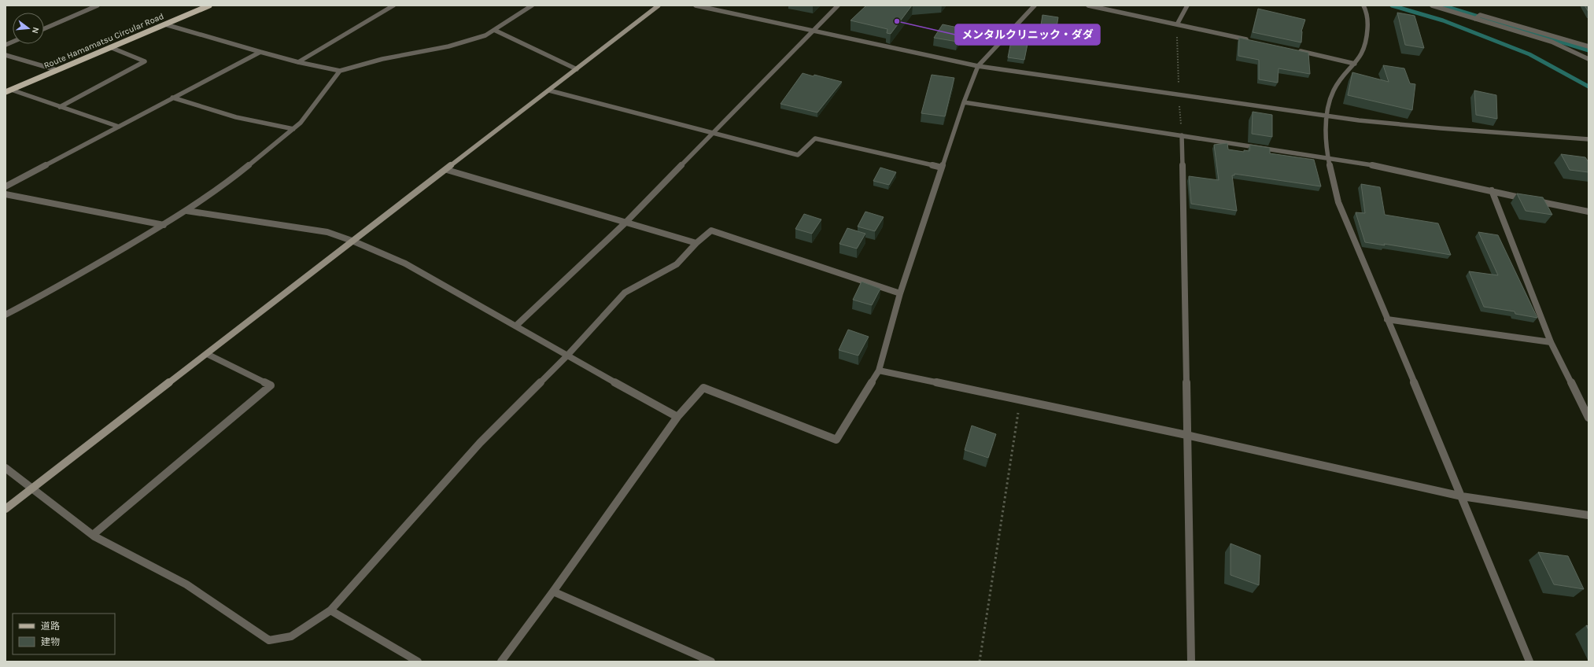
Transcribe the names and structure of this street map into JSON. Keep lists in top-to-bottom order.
{
  "streets": {
    "main road": ["Route Hamamatsu Circular Road"]
  },
  "places": ["メンタルクリニック・ダダ"],
  "legend": ["道路", "建物"],
  "north": "right"
}
